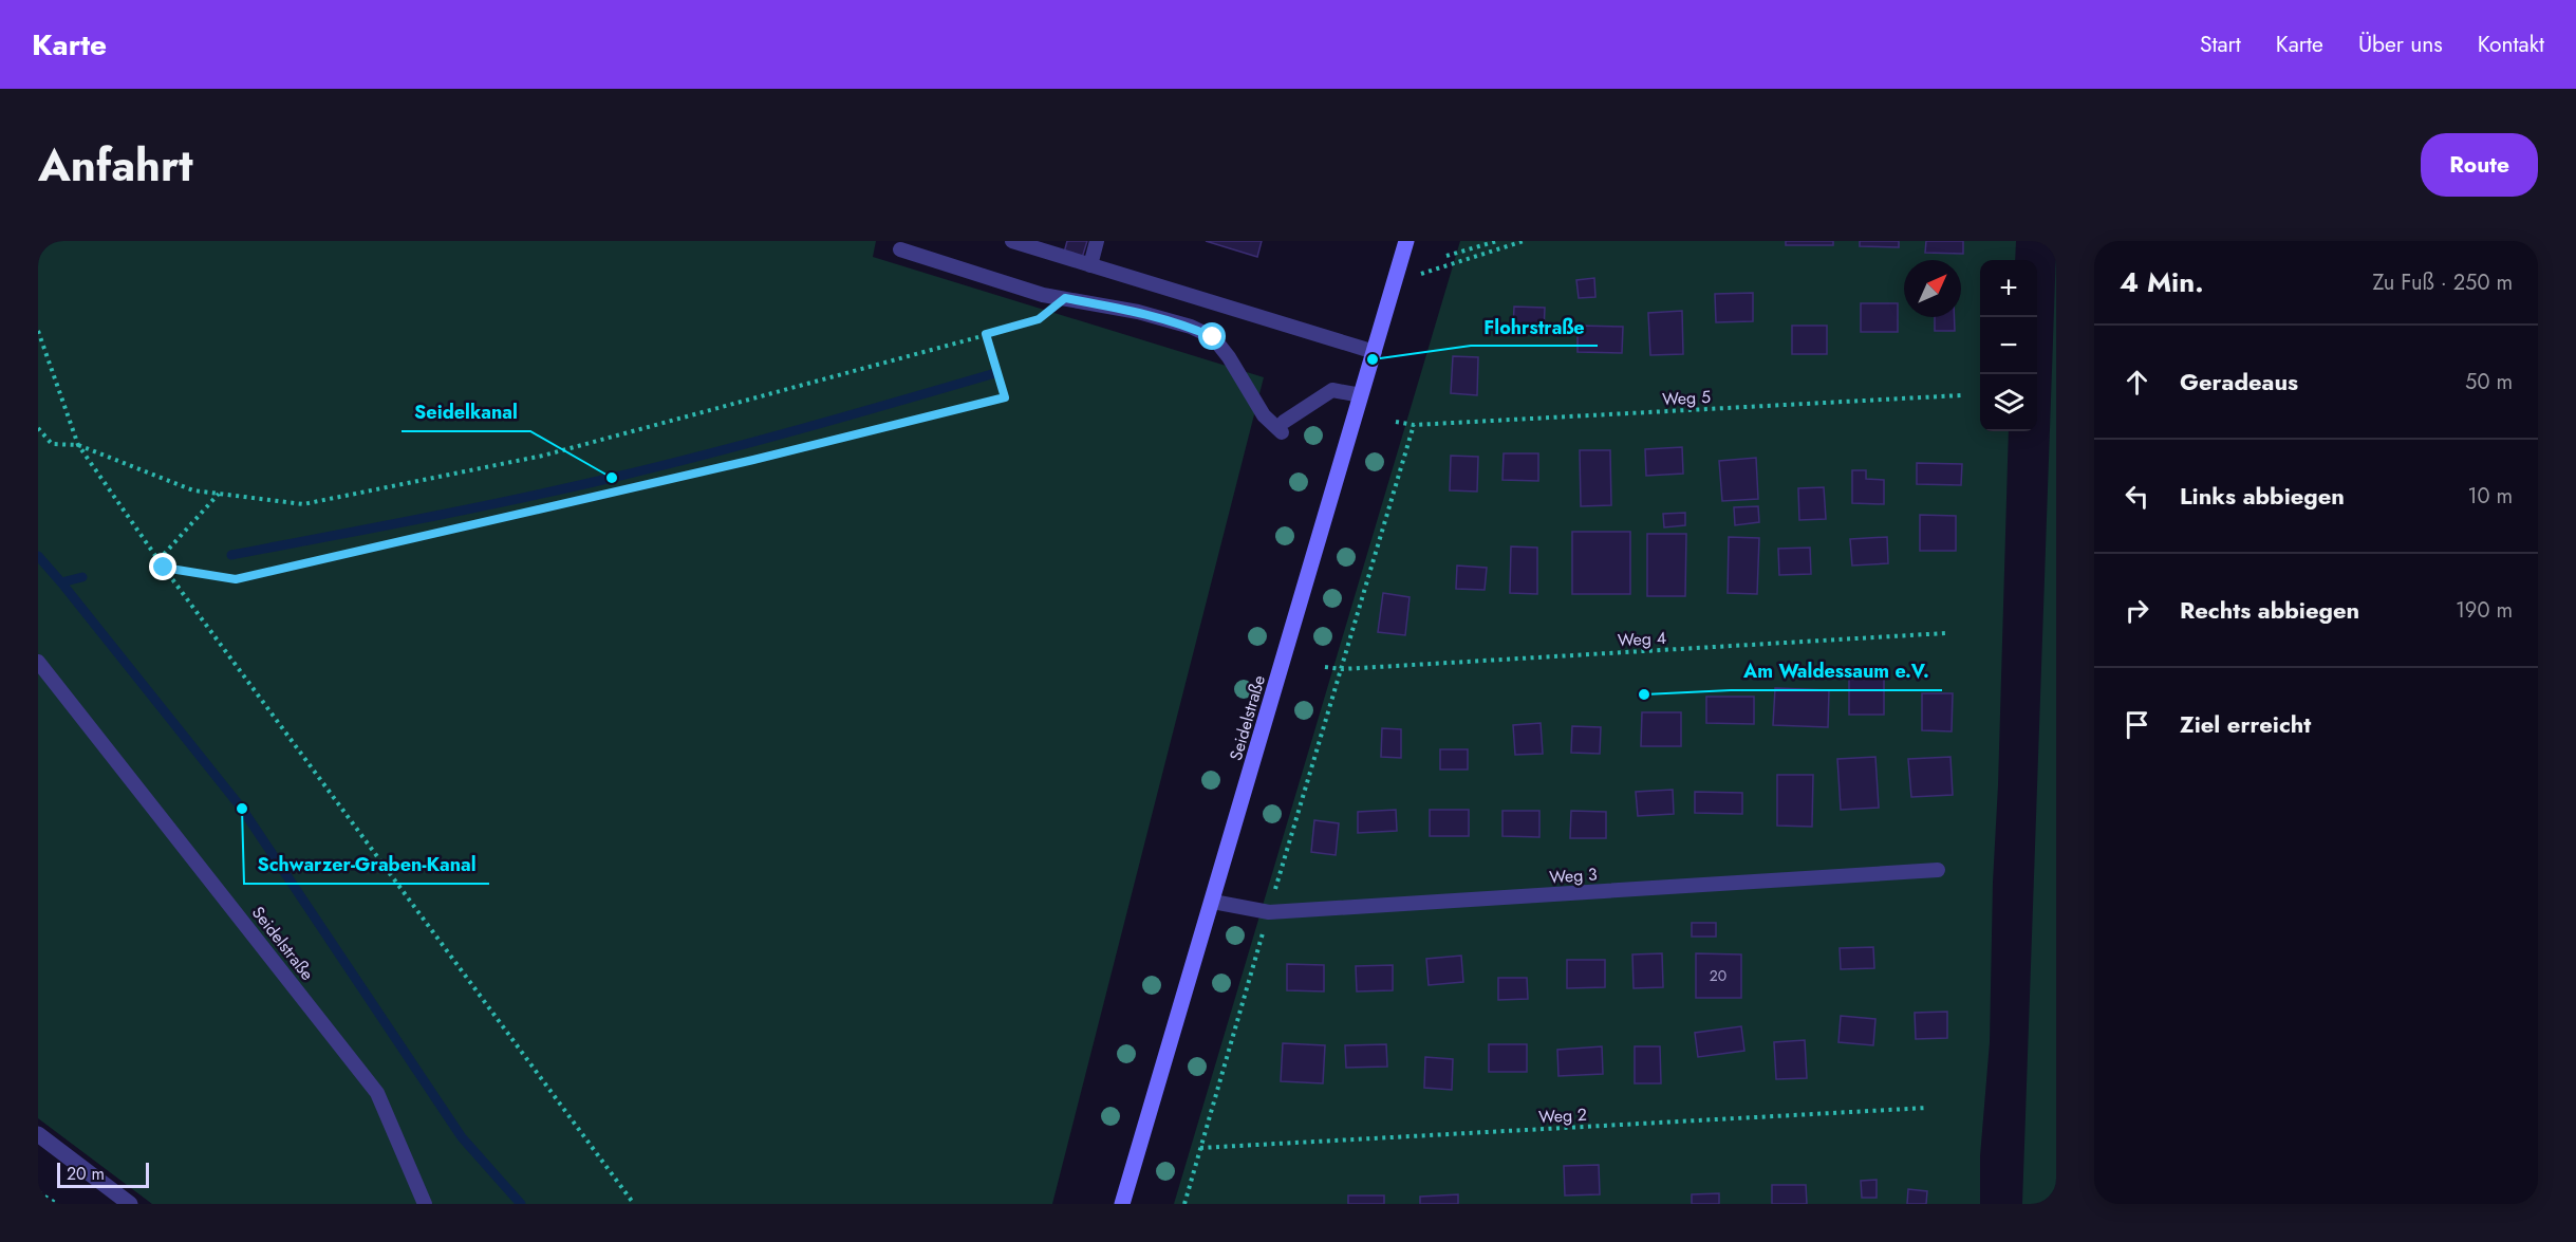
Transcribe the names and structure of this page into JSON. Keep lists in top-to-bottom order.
{
  "streets": {
    "main road": ["Seidelstraße"],
    "lane": ["Weg 3"],
    "path": ["Weg 5", "Weg 4", "Weg 2"]
  },
  "crossings": [
    ["Seidelstraße", "Weg 3"]
  ],
  "places": [
    "Flohrstraße",
    "Seidelkanal",
    "Am Waldessaum e.V.",
    "Schwarzer-Graben-Kanal"
  ],
  "house_numbers": ["20"],
  "scale_bar": "20 m",
  "north": "top right",
  "page": {
    "header": "Karte",
    "nav": [
      "Start",
      "Karte",
      "Über uns",
      "Kontakt"
    ],
    "title": "Anfahrt",
    "buttons": "Route",
    "heading": ["4 Min.", "Zu Fuß · 250 m"],
    "map_buttons": ["+", "−"],
    "list": [
      ["Geradeaus", "50 m"],
      ["Links abbiegen", "10 m"],
      ["Rechts abbiegen", "190 m"],
      "Ziel erreicht"
    ],
    "scale": "20 m"
  }
}
